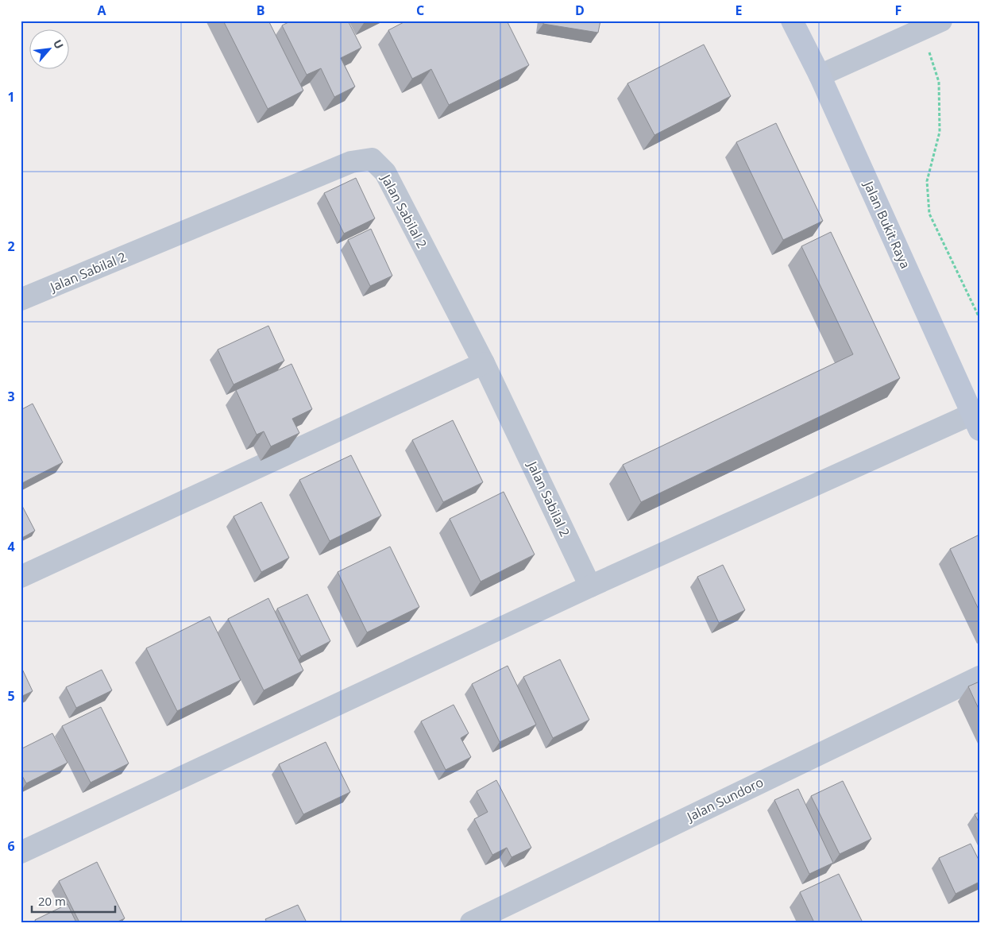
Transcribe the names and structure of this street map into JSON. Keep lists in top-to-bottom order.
{
  "streets": {
    "street": ["Jalan Sabilal 2", "Jalan Bukit Raya", "Jalan Sundoro"]
  },
  "scale_bar": "20 m",
  "north": "top right",
  "grid": {
    "columns": [
      "A",
      "B",
      "C",
      "D",
      "E",
      "F"
    ],
    "rows": [
      "1",
      "2",
      "3",
      "4",
      "5",
      "6"
    ]
  }
}
